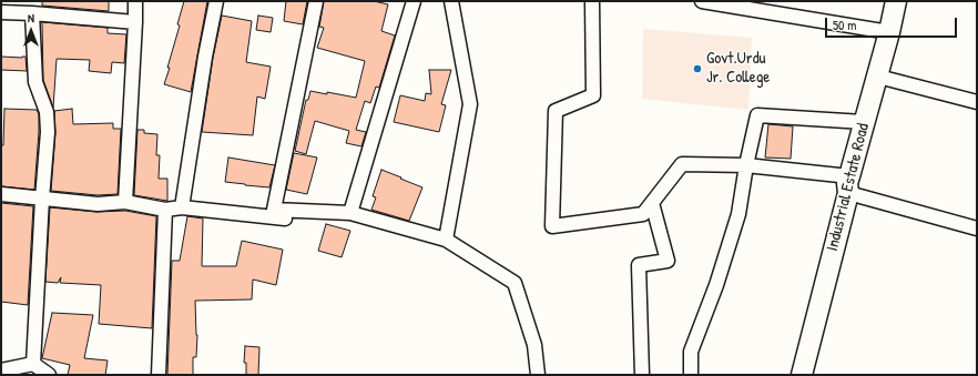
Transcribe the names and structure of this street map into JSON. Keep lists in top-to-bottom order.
{
  "streets": {
    "main road": ["Industrial Estate Road"]
  },
  "places": ["Govt.Urdu Jr. College"],
  "scale_bar": "50 m",
  "north": "top"
}
